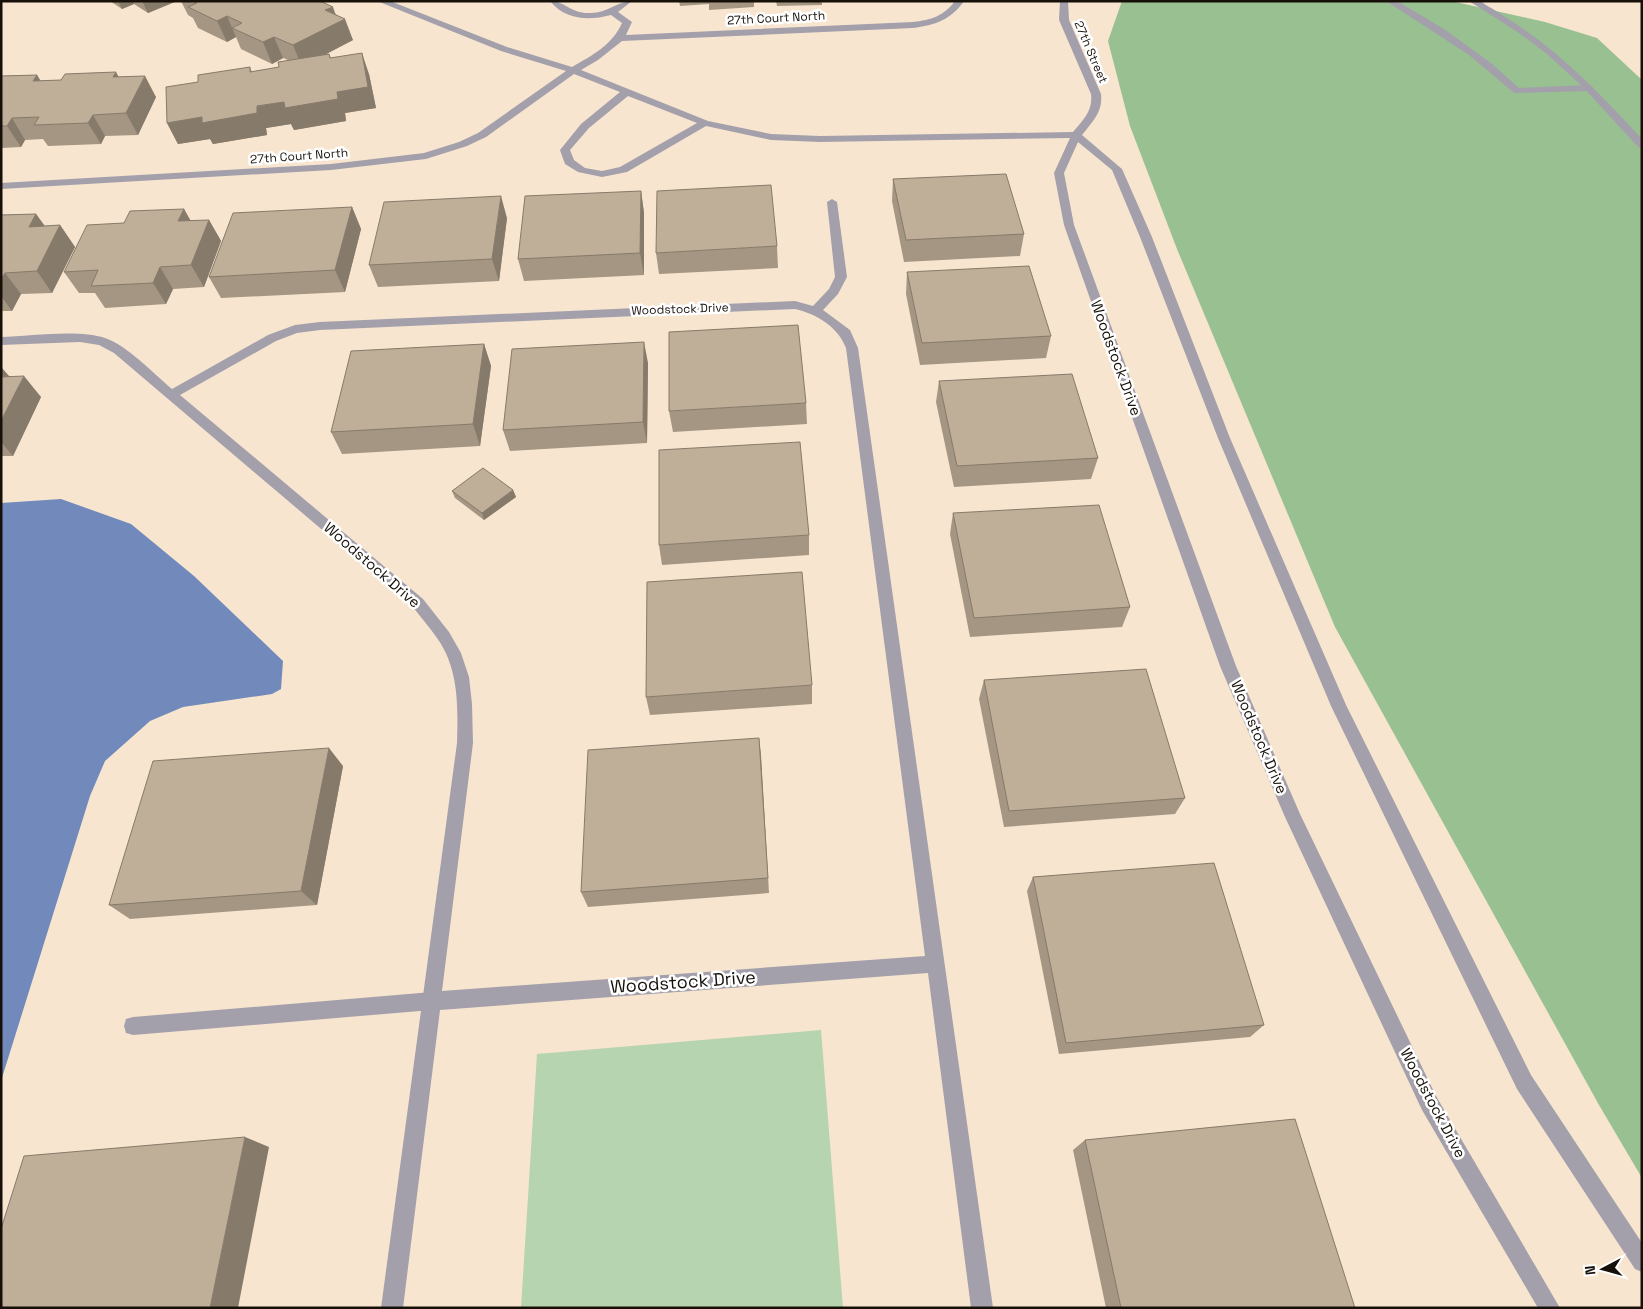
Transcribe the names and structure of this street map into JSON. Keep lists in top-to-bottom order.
{
  "streets": {
    "street": ["27th Court North", "27th Street", "Woodstock Drive"]
  },
  "crossings": [
    ["27th Street", "Woodstock Drive"]
  ],
  "north": "left"
}
